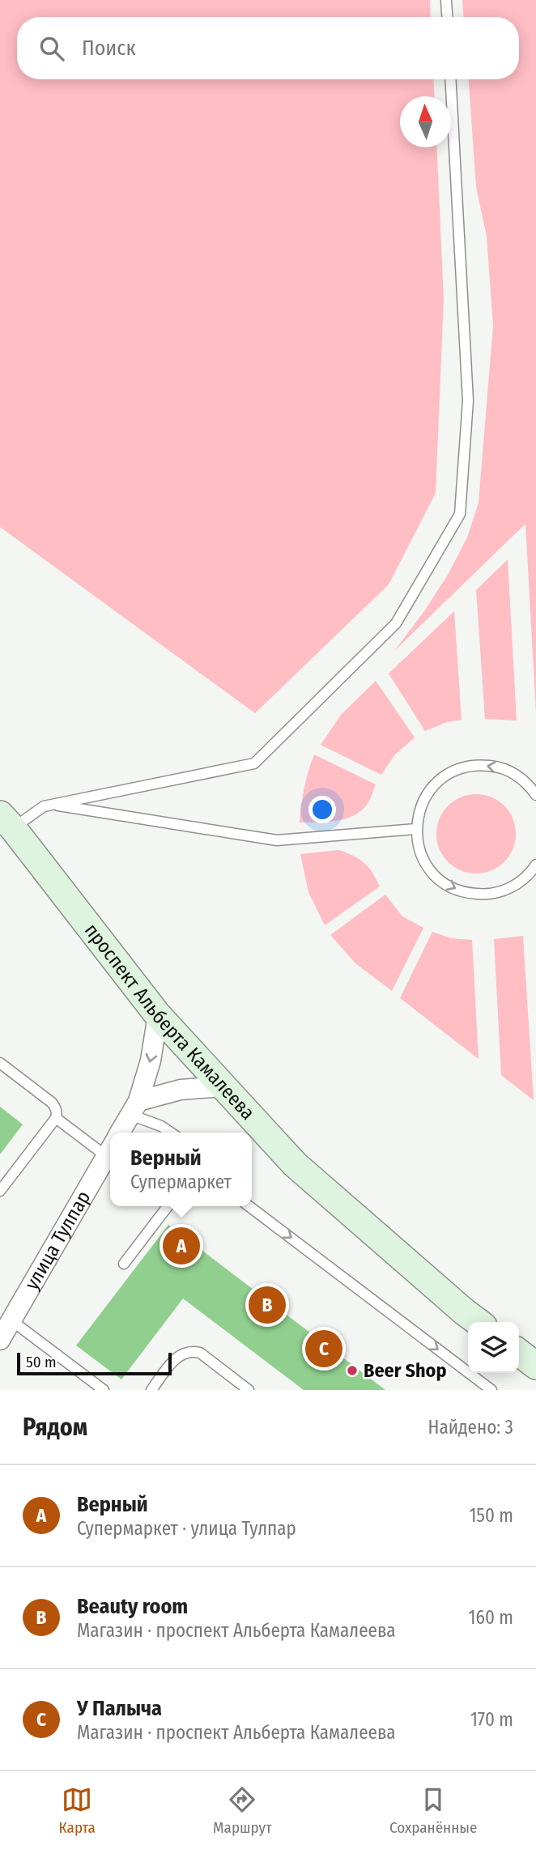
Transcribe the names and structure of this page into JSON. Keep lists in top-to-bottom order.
{
  "streets": {
    "main road": ["проспект Альберта Камалеева"],
    "street": ["улица Тулпар"]
  },
  "places": ["Beer Shop"],
  "scale_bar": "50 m",
  "north": "top",
  "page": {
    "search": "Поиск",
    "popup": ["Верный", "Супермаркет"],
    "pins": ["A", "B", "C"],
    "scale": "50 m",
    "heading": ["Рядом", "Найдено: 3"],
    "list": [
      {
        "mark": "A",
        "name": "Верный",
        "note": "Супермаркет · улица Тулпар",
        "value": "150 m"
      },
      {
        "mark": "B",
        "name": "Beauty room",
        "note": "Магазин · проспект Альберта Камалеева",
        "value": "160 m"
      },
      {
        "mark": "C",
        "name": "У Палыча",
        "note": "Магазин · проспект Альберта Камалеева",
        "value": "170 m"
      }
    ],
    "nav": ["Карта", "Маршрут", "Сохранённые"]
  }
}
